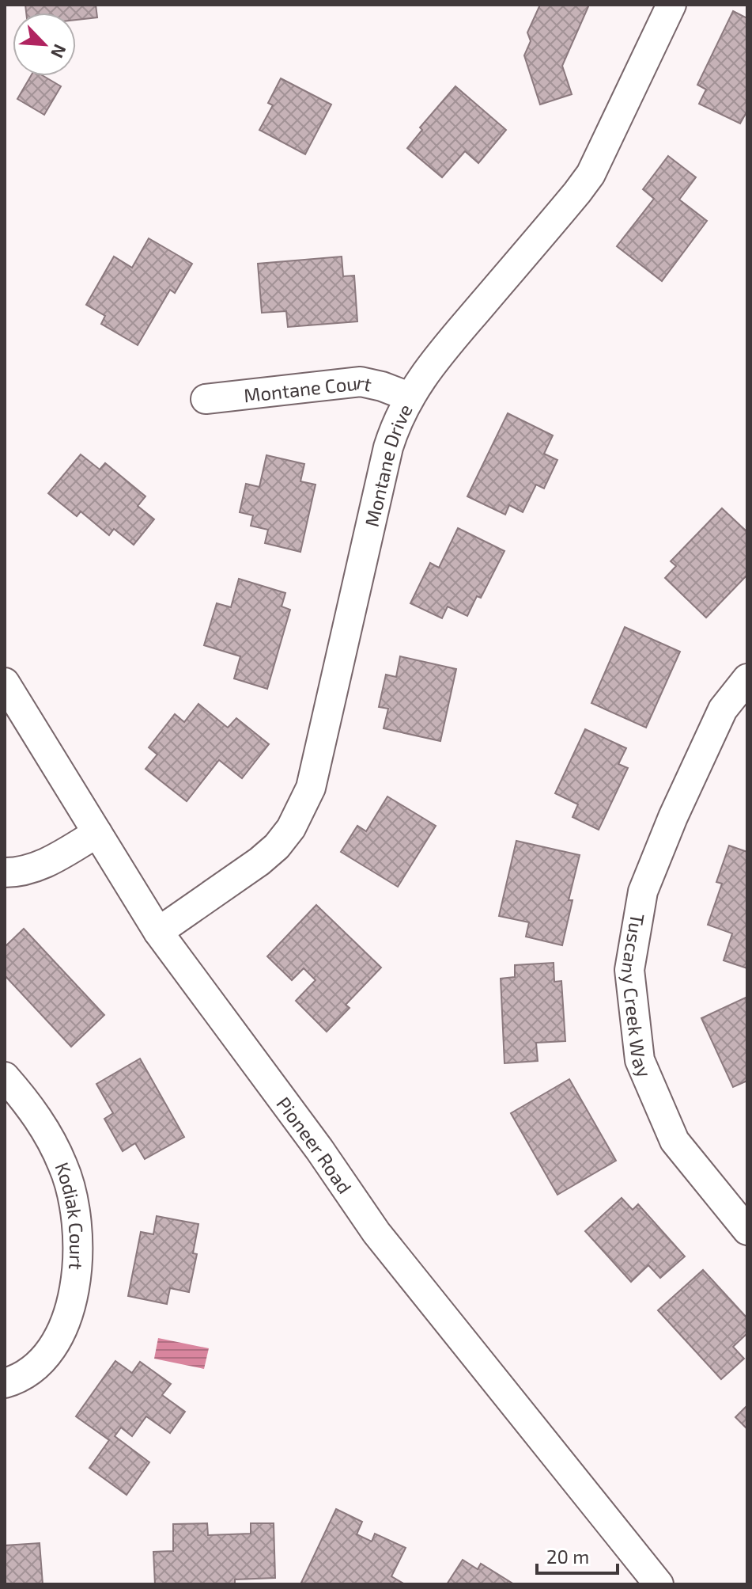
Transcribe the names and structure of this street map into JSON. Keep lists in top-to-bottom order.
{
  "streets": {
    "street": [
      "Montane Court",
      "Montane Drive",
      "Tuscany Creek Way",
      "Pioneer Road",
      "Kodiak Court"
    ]
  },
  "crossings": [
    ["Montane Court", "Montane Drive"],
    ["Montane Drive", "Pioneer Road"]
  ],
  "scale_bar": "20 m",
  "north": "bottom right"
}
